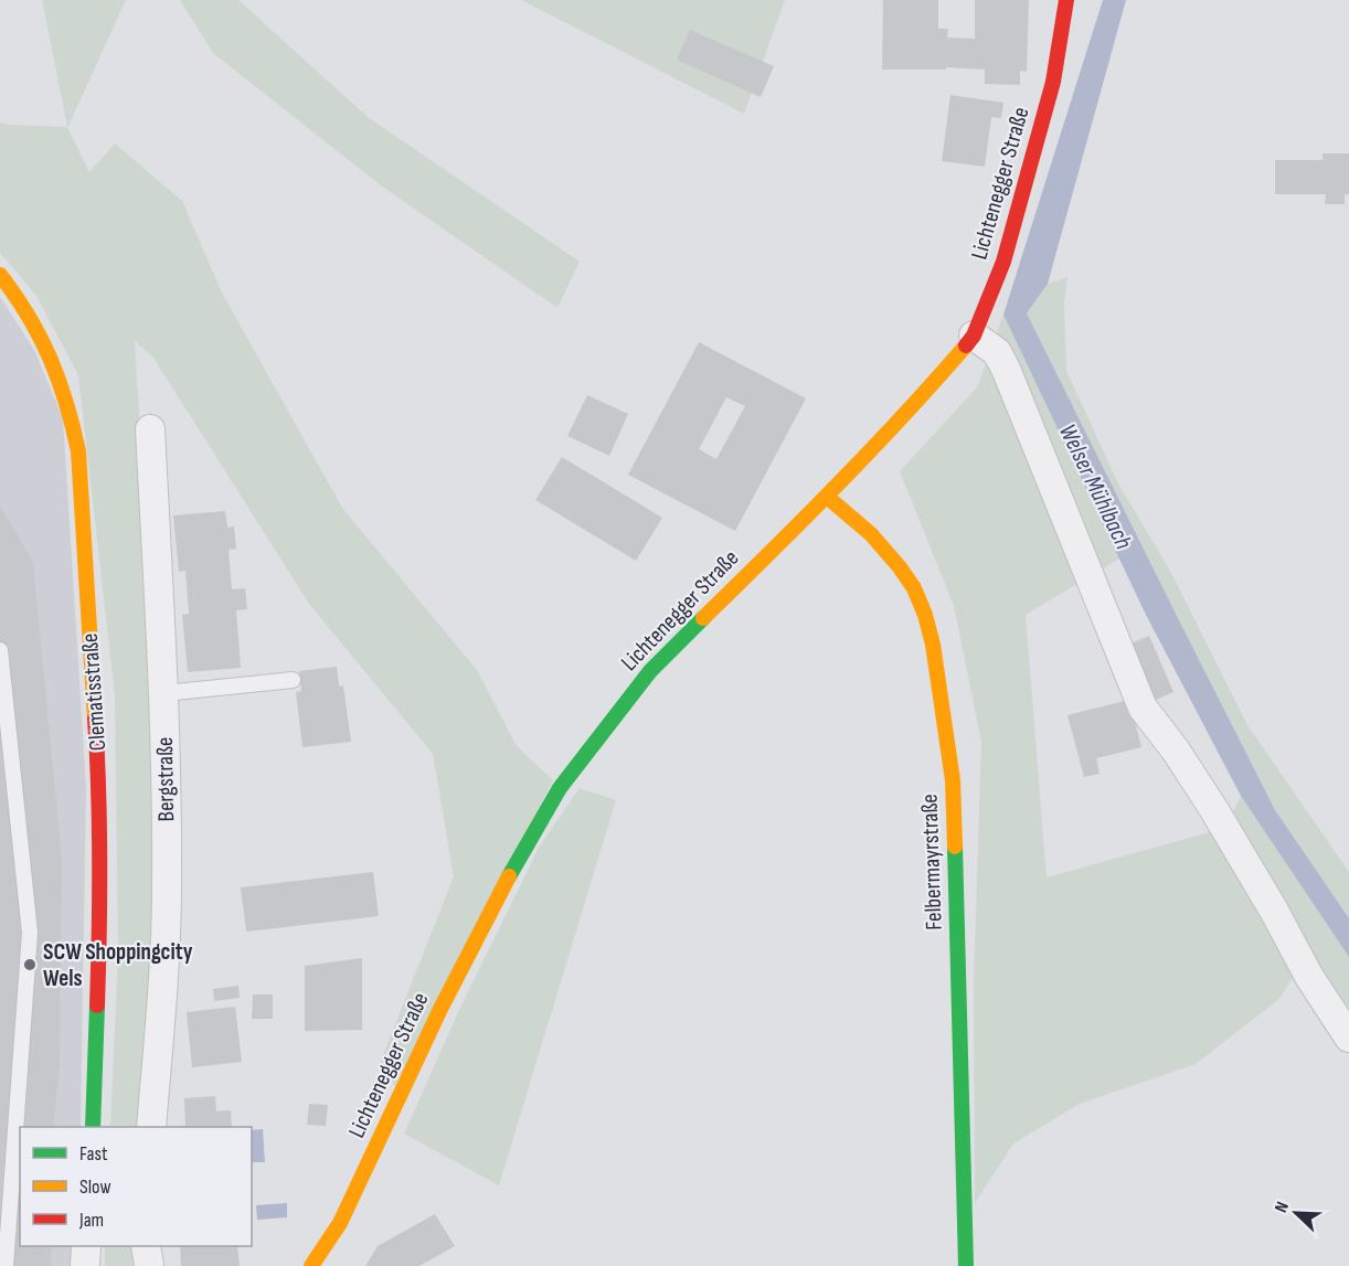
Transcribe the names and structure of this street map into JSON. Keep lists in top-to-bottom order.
{
  "streets": {
    "street": [
      "Lichtenegger Straße",
      "Clematisstraße",
      "Bergstraße",
      "Felbermayrstraße"
    ]
  },
  "crossings": [
    ["Lichtenegger Straße", "Felbermayrstraße"]
  ],
  "water": ["Welser Mühlbach"],
  "places": ["SCW Shoppingcity Wels"],
  "legend": ["Fast", "Slow", "Jam"],
  "north": "top left"
}
